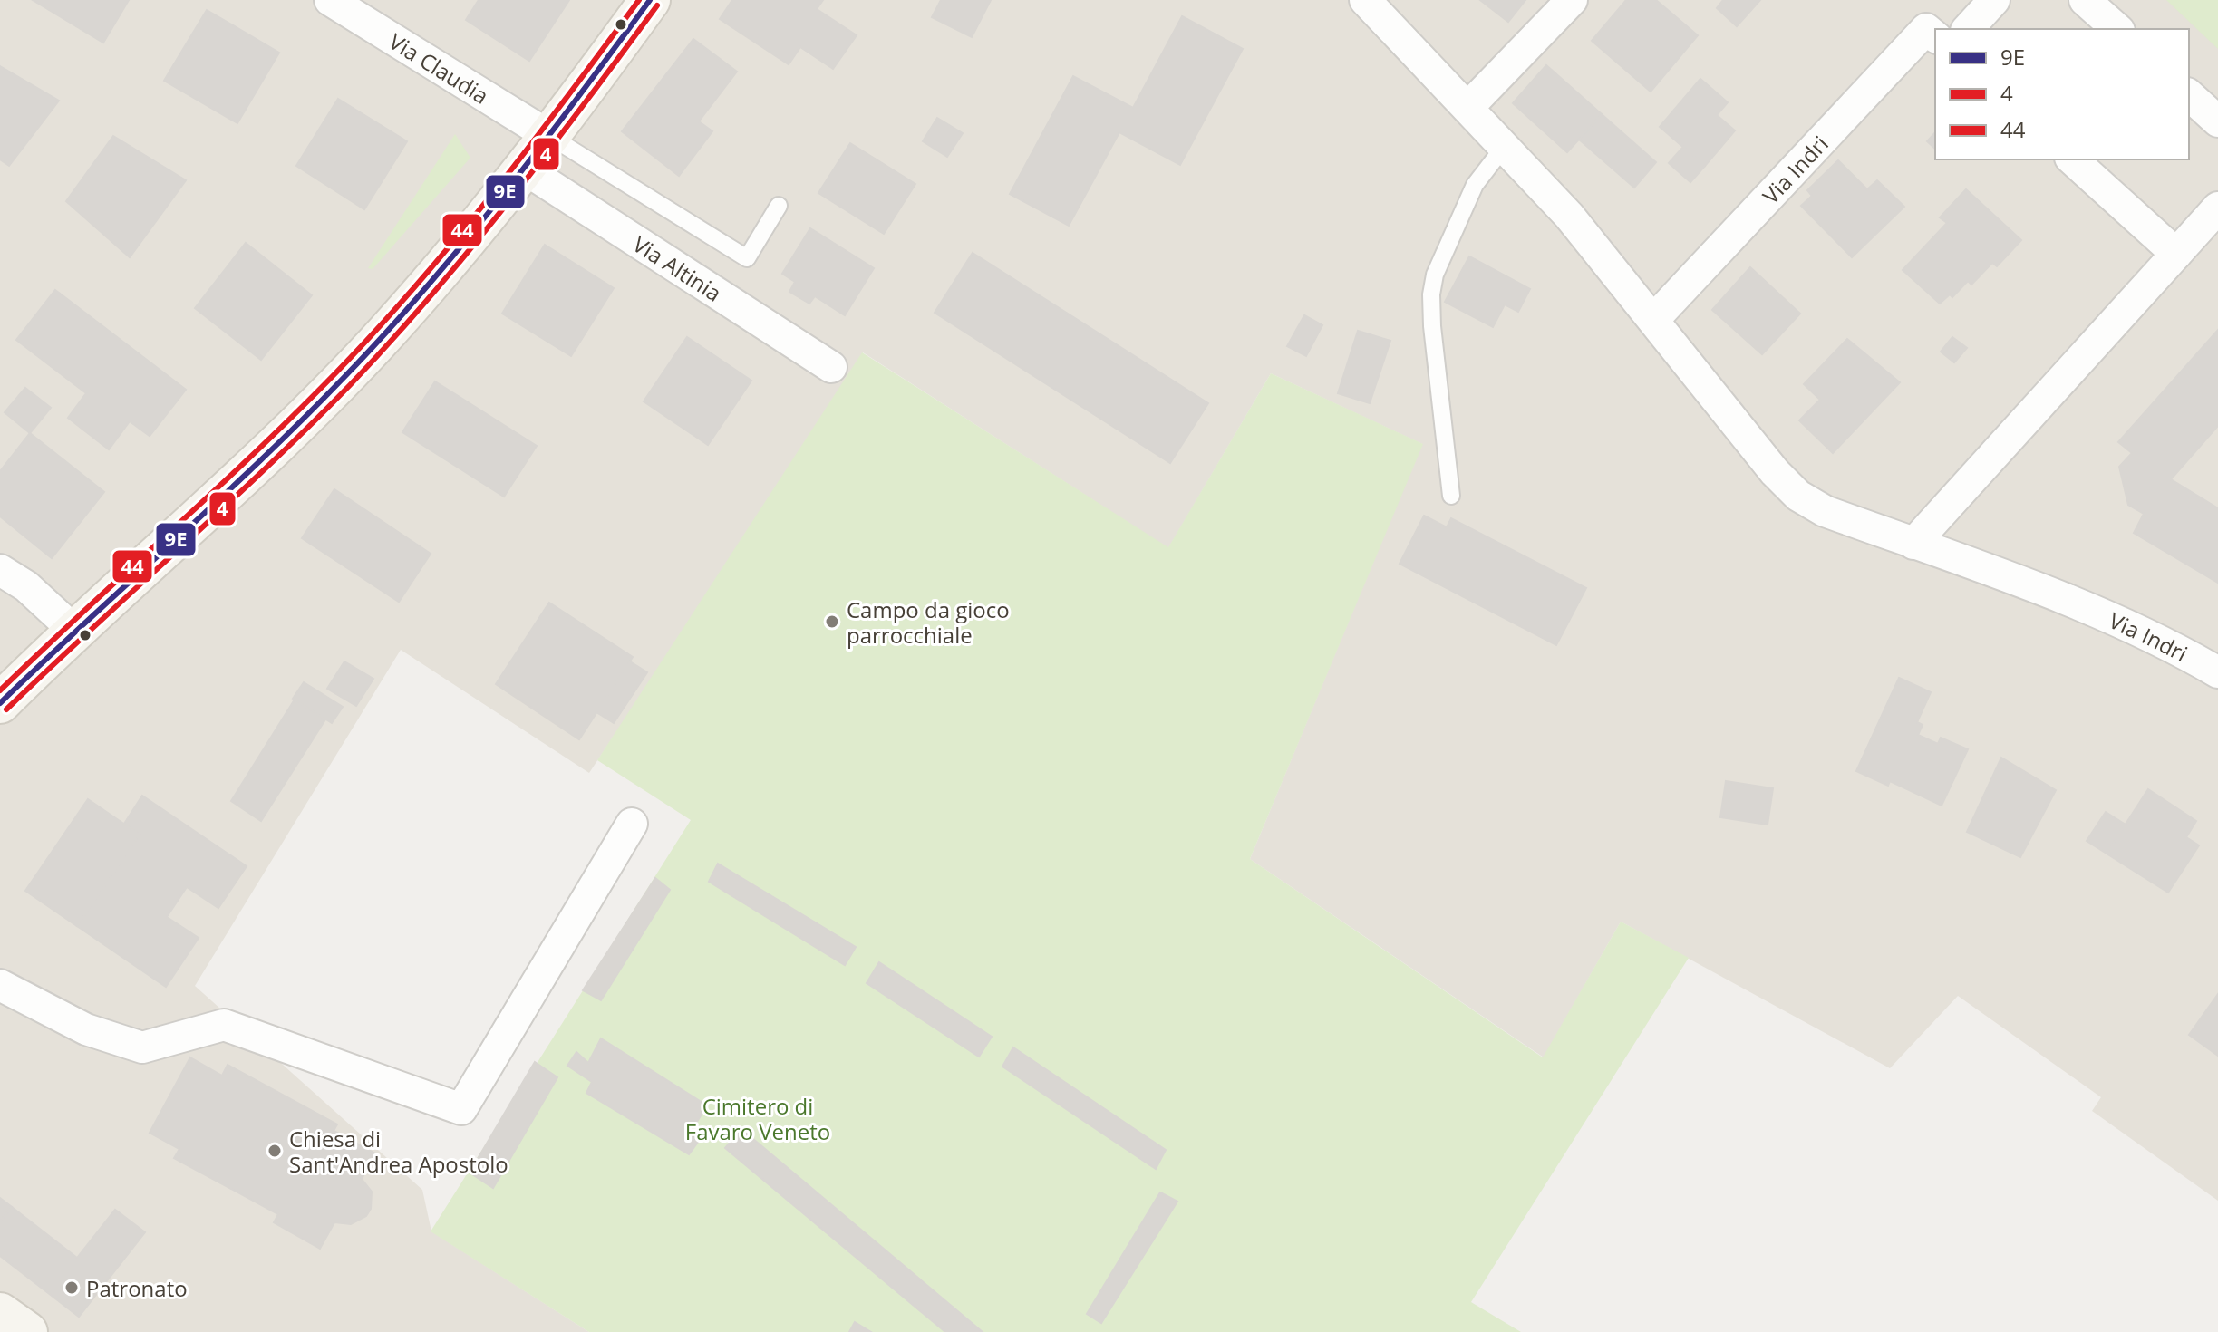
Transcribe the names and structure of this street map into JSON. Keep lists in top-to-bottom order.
{
  "streets": {
    "street": ["Via Claudia", "Via Indri", "Via Altinia"]
  },
  "parks": ["Cimitero di Favaro Veneto"],
  "places": ["Campo da gioco parrocchiale", "Chiesa di Sant'Andrea Apostolo", "Patronato"],
  "lines": ["transit line 9E", "transit line 44", "transit line 4"],
  "legend": ["9E", "4", "44"]
}
